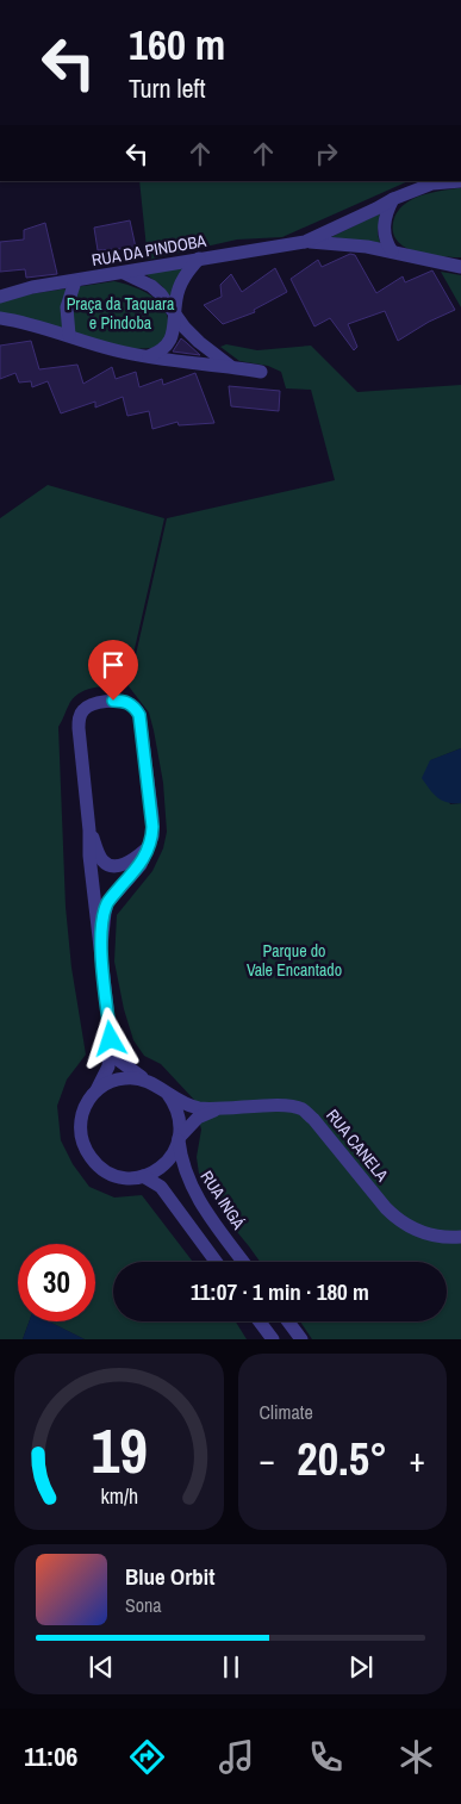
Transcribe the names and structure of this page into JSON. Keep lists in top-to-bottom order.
{
  "streets": {
    "street": ["RUA DA PINDOBA", "RUA CANELA", "RUA INGÁ"]
  },
  "crossings": [
    ["RUA CANELA", "RUA INGÁ"]
  ],
  "parks": ["Praça da Taquara e Pindoba", "Parque do Vale Encantado"],
  "page": {
    "turn": ["160 m", "Turn left"],
    "limit": "30",
    "trip": "11:07 · 1 min · 180 m",
    "tile": "Climate",
    "heat": ["−", "20.5°", "+"],
    "song": ["Blue Orbit", "Sona"],
    "tabs": "11:06",
    "gauge": ["19", "km/h"]
  }
}
